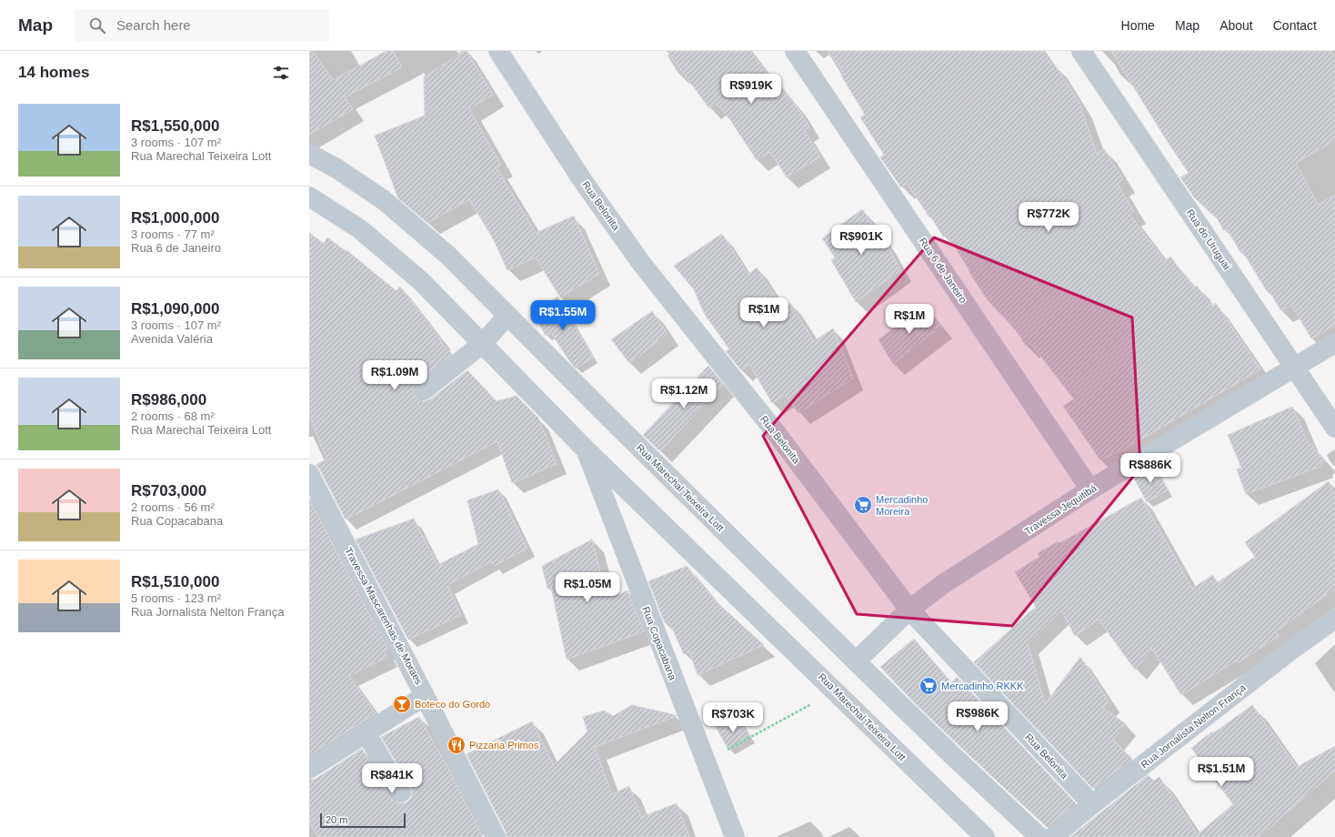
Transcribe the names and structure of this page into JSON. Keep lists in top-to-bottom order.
{
  "streets": {
    "street": [
      "Rua Belonita",
      "Rua do Uruguai",
      "Rua 6 de Janeiro",
      "Rua Marechal Teixeira Lott",
      "Travessa Jequitibá",
      "Travessa Mascarenhas de Moraes",
      "Rua Copacabana",
      "Rua Jornalista Nelton França"
    ]
  },
  "crossings": [
    ["Rua Belonita", "Travessa Jequitibá"],
    ["Rua Belonita", "Rua Jornalista Nelton França"],
    ["Rua do Uruguai", "Travessa Jequitibá"],
    ["Rua 6 de Janeiro", "Travessa Jequitibá"],
    ["Rua Marechal Teixeira Lott", "Travessa Jequitibá"],
    ["Rua Marechal Teixeira Lott", "Rua Copacabana"]
  ],
  "places": {
    "supermarket": ["Mercadinho Moreira", "Mercadinho RKKK"],
    "bar": ["Boteco do Gordo"],
    "restaurant": ["Pizzaria Primos"]
  },
  "scale_bar": "20 m",
  "page": {
    "header": "Map",
    "search": "Search here",
    "nav": [
      "Home",
      "Map",
      "About",
      "Contact"
    ],
    "heading": "14 homes",
    "price": [
      "R$919K",
      "R$772K",
      "R$901K",
      "R$1M",
      "R$1.55M",
      "R$1M",
      "R$1.09M",
      "R$1.12M",
      "R$886K",
      "R$1.05M",
      "R$986K",
      "R$703K",
      "R$1.51M",
      "R$841K"
    ],
    "list": [
      {
        "name": "R$1,550,000",
        "note": "3 rooms · 107 m² · Rua Marechal Teixeira Lott"
      },
      {
        "name": "R$1,000,000",
        "note": "3 rooms · 77 m² · Rua 6 de Janeiro"
      },
      {
        "name": "R$1,090,000",
        "note": "3 rooms · 107 m² · Avenida Valéria"
      },
      {
        "name": "R$986,000",
        "note": "2 rooms · 68 m² · Rua Marechal Teixeira Lott"
      },
      {
        "name": "R$703,000",
        "note": "2 rooms · 56 m² · Rua Copacabana"
      },
      {
        "name": "R$1,510,000",
        "note": "5 rooms · 123 m² · Rua Jornalista Nelton França"
      }
    ],
    "scale": "20 m"
  }
}
